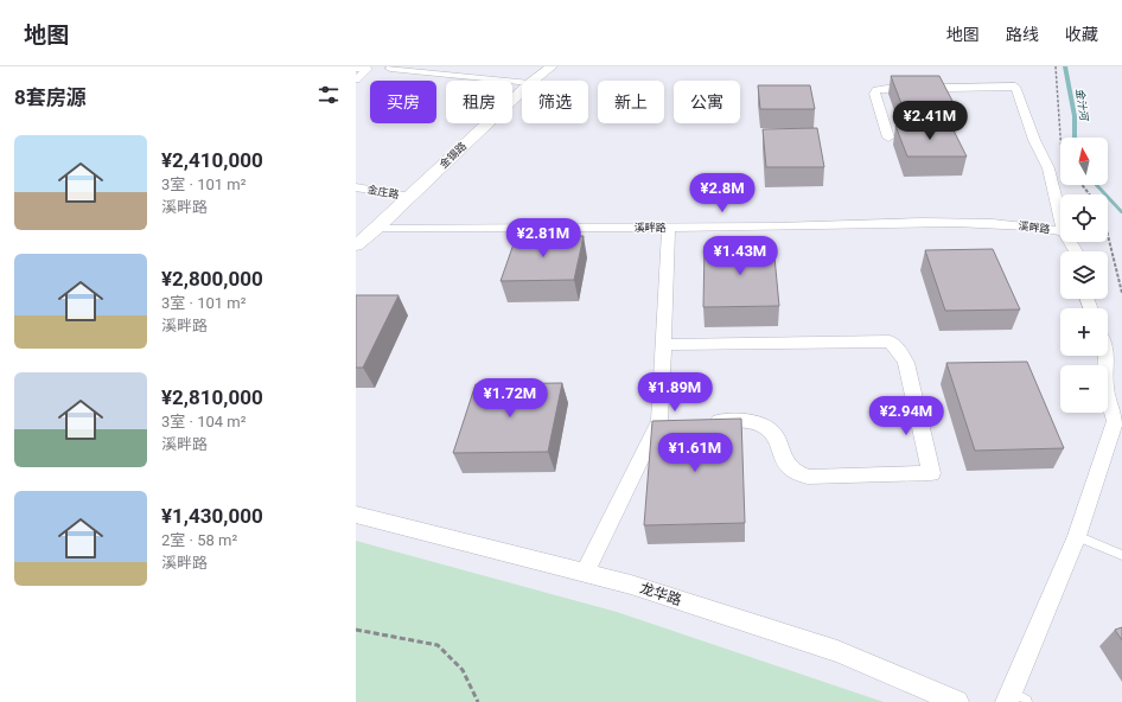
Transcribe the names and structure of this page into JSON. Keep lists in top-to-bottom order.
{
  "streets": {
    "street": [
      "金锡路",
      "金庄路",
      "溪畔路",
      "龙华路"
    ]
  },
  "crossings": [
    ["金锡路", "金庄路"],
    ["金锡路", "溪畔路"]
  ],
  "water": ["金汁河"],
  "north": "top",
  "page": {
    "header": "地图",
    "nav": ["地图", "路线", "收藏"],
    "heading": "8套房源",
    "chip": [
      "买房",
      "租房",
      "筛选",
      "新上",
      "公寓"
    ],
    "price": [
      "¥2.41M",
      "¥2.8M",
      "¥2.81M",
      "¥1.43M",
      "¥1.89M",
      "¥1.72M",
      "¥2.94M",
      "¥1.61M"
    ],
    "list": [
      {
        "name": "¥2,410,000",
        "note": "3室 · 101 m² · 溪畔路"
      },
      {
        "name": "¥2,800,000",
        "note": "3室 · 101 m² · 溪畔路"
      },
      {
        "name": "¥2,810,000",
        "note": "3室 · 104 m² · 溪畔路"
      },
      {
        "name": "¥1,430,000",
        "note": "2室 · 58 m² · 溪畔路"
      }
    ],
    "map_buttons": ["+", "−"]
  }
}
